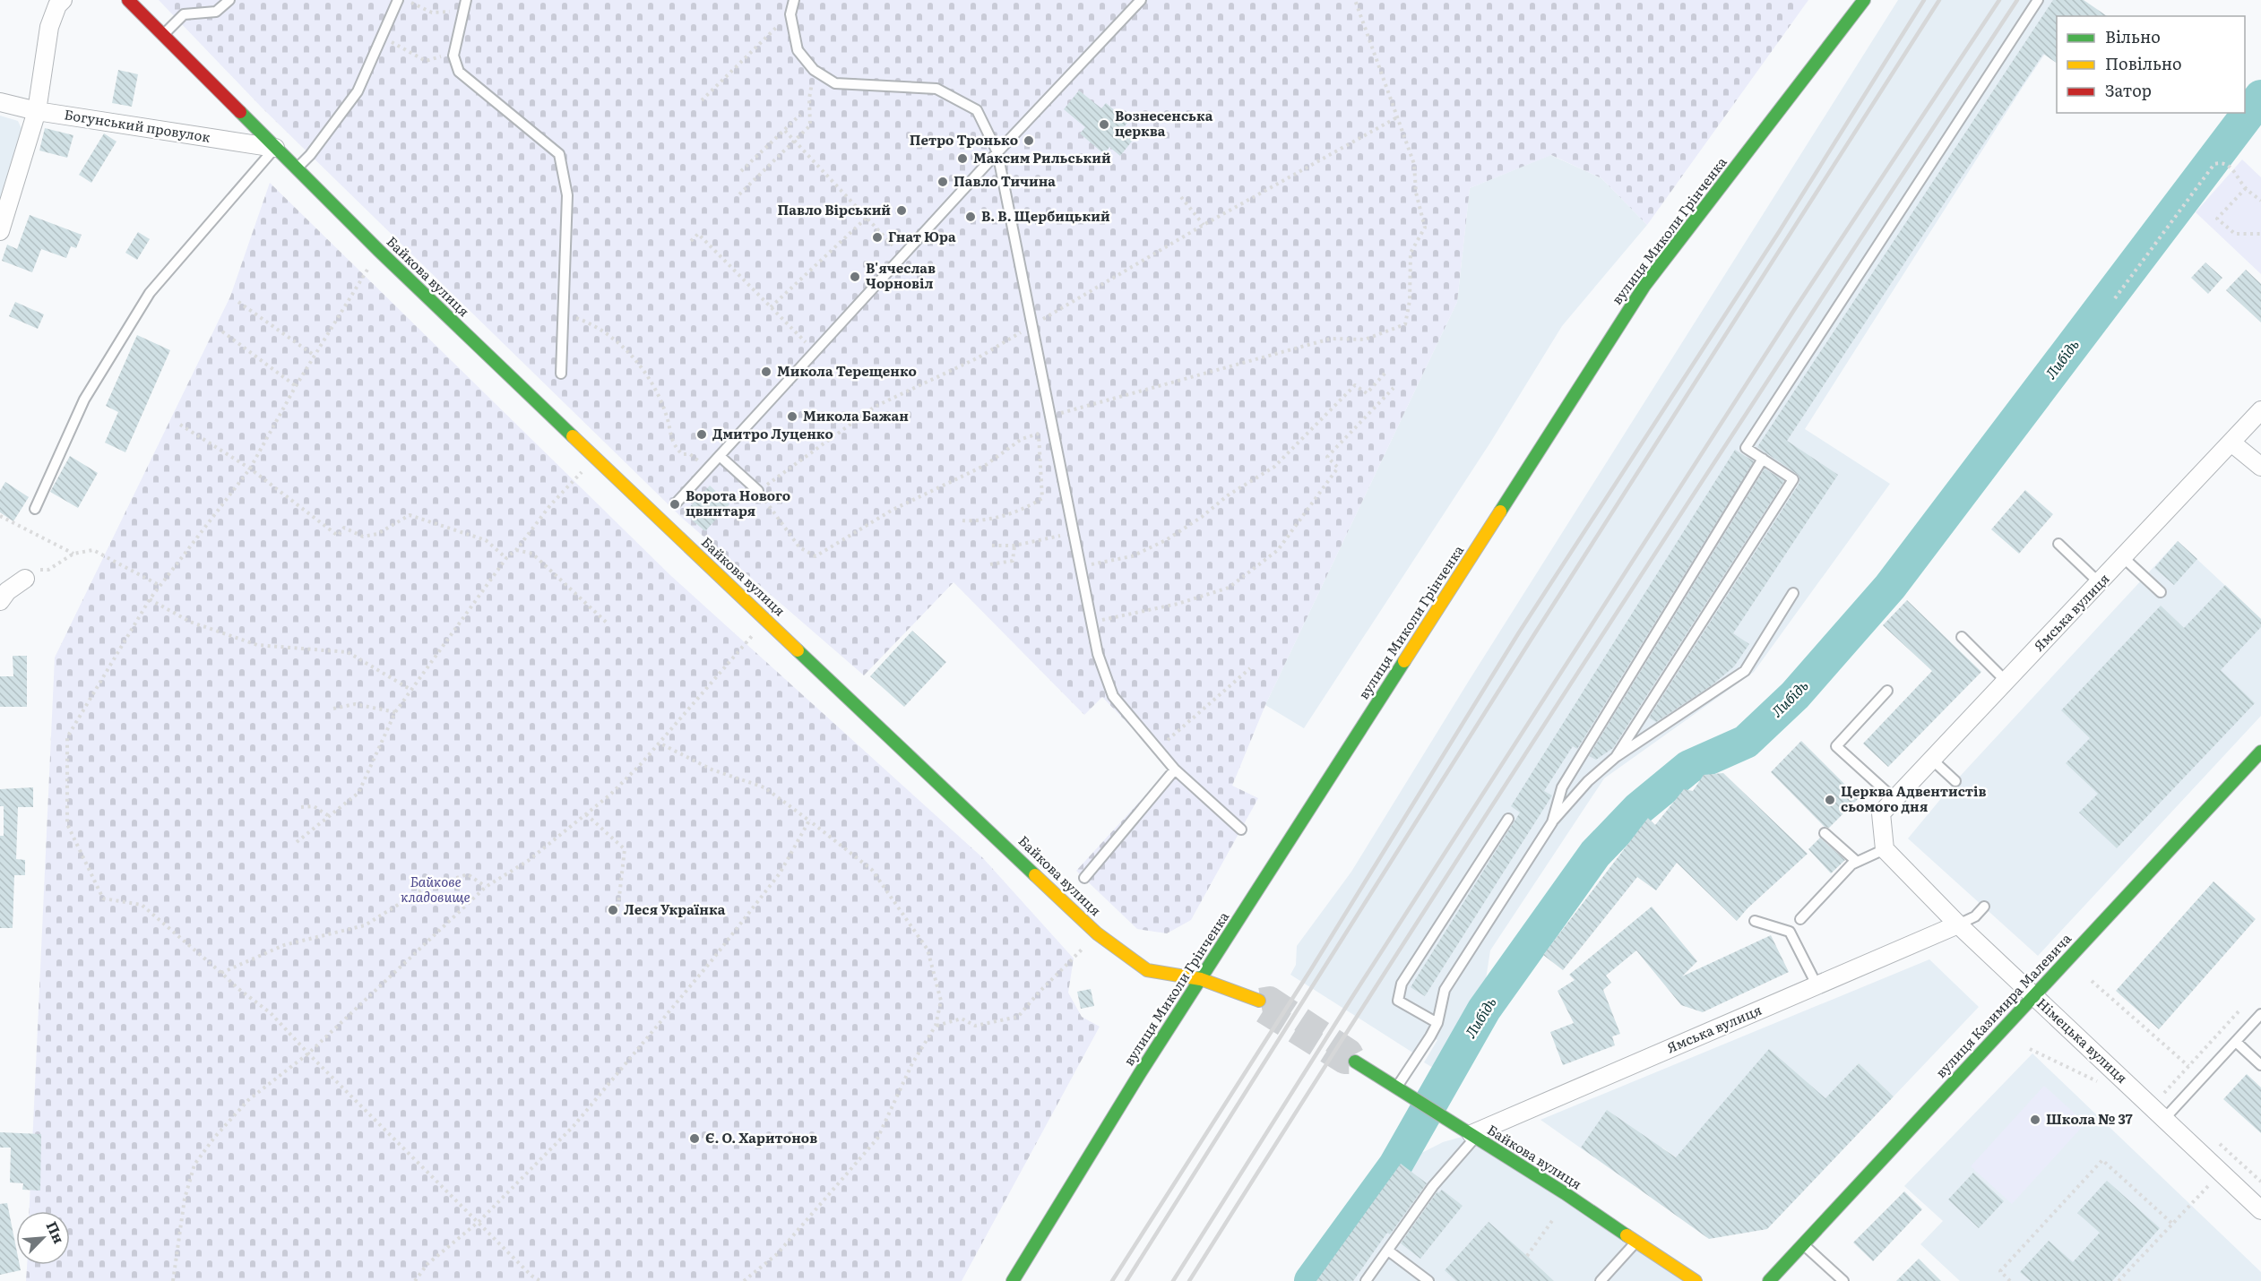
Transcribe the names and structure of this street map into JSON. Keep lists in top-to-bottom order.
{
  "streets": {
    "main road": ["вулиця Миколи Грінченка", "Байкова вулиця", "вулиця Казимира Малевича"],
    "street": ["Богунський провулок", "Ямська вулиця", "Німецька вулиця"]
  },
  "crossings": [
    ["Богунський провулок", "Байкова вулиця"],
    ["вулиця Миколи Грінченка", "Байкова вулиця"],
    ["Байкова вулиця", "Ямська вулиця"],
    ["Ямська вулиця", "Німецька вулиця"],
    ["вулиця Казимира Малевича", "Німецька вулиця"]
  ],
  "water": ["Либідь"],
  "parks": ["Байкове кладовище"],
  "places": [
    "Вознесенська церква",
    "Петро Тронько",
    "Максим Рильський",
    "Павло Тичина",
    "Павло Вірський",
    "В. В. Щербицький",
    "Гнат Юра",
    "В'ячеслав Чорновіл",
    "Микола Терещенко",
    "Микола Бажан",
    "Дмитро Луценко",
    "Ворота Нового цвинтаря",
    "Церква Адвентистів сьомого дня",
    "Леся Українка",
    "Школа № 37",
    "Є. О. Харитонов"
  ],
  "legend": ["Вільно", "Повільно", "Затор"],
  "north": "top right"
}
